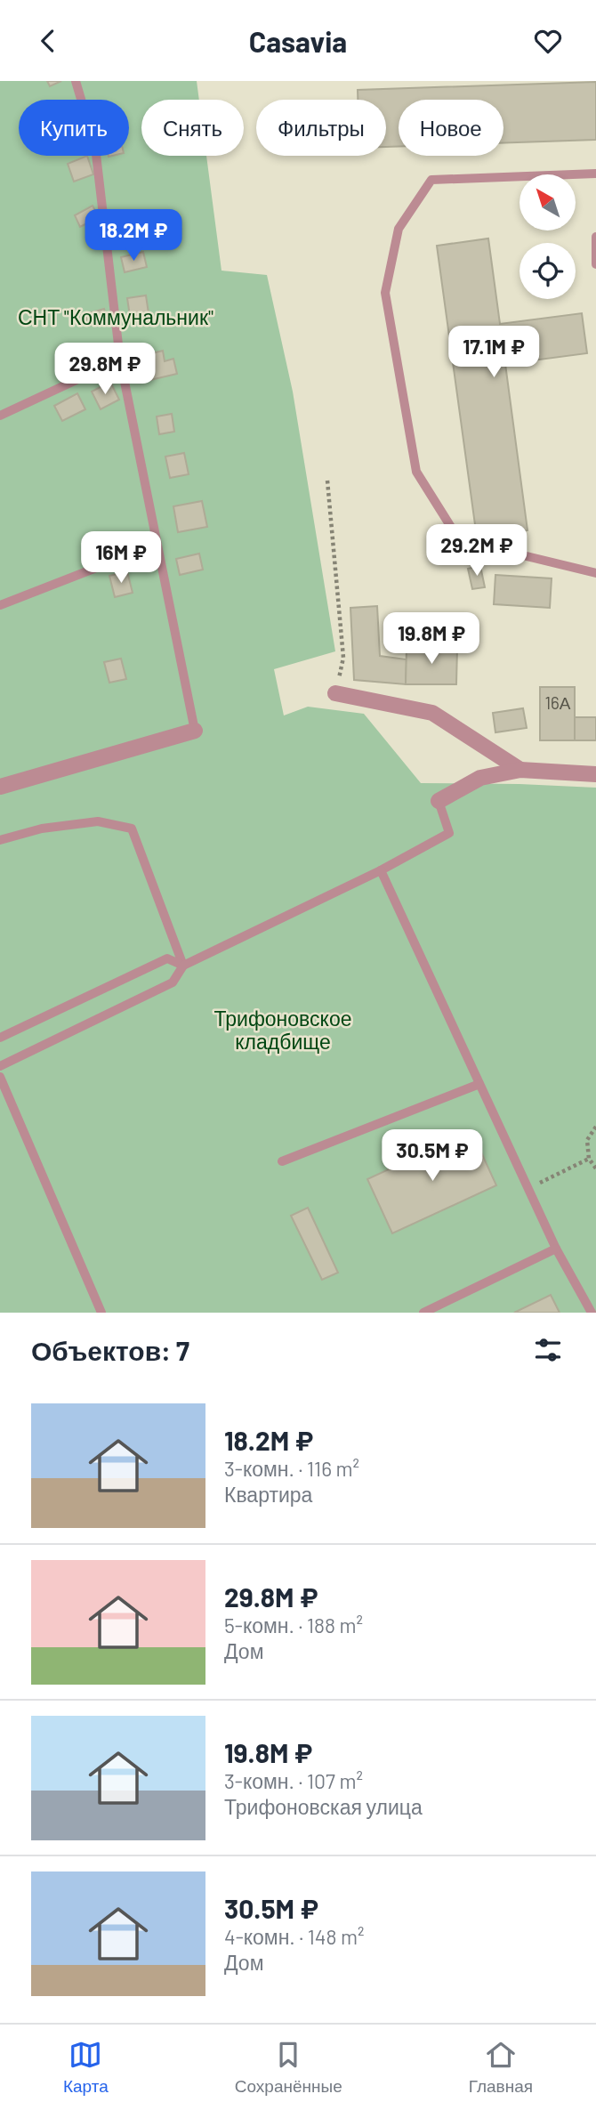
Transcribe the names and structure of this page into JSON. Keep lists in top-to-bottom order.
{
  "parks": ["СНТ \"Коммунальник\"", "Трифоновское кладбище"],
  "house_numbers": ["16А"],
  "north": "top left",
  "page": {
    "header": "Casavia",
    "chip": [
      "Купить",
      "Снять",
      "Фильтры",
      "Новое"
    ],
    "price": [
      "18.2M ₽",
      "17.1M ₽",
      "29.8M ₽",
      "29.2M ₽",
      "16M ₽",
      "19.8M ₽",
      "30.5M ₽"
    ],
    "heading": "Объектов: 7",
    "list": [
      {
        "name": "18.2M ₽",
        "note": "3-комн. · 116 m² · Квартира"
      },
      {
        "name": "29.8M ₽",
        "note": "5-комн. · 188 m² · Дом"
      },
      {
        "name": "19.8M ₽",
        "note": "3-комн. · 107 m² · Трифоновская улица"
      },
      {
        "name": "30.5M ₽",
        "note": "4-комн. · 148 m² · Дом"
      }
    ],
    "tabs": ["Карта", "Сохранённые", "Главная"]
  }
}
